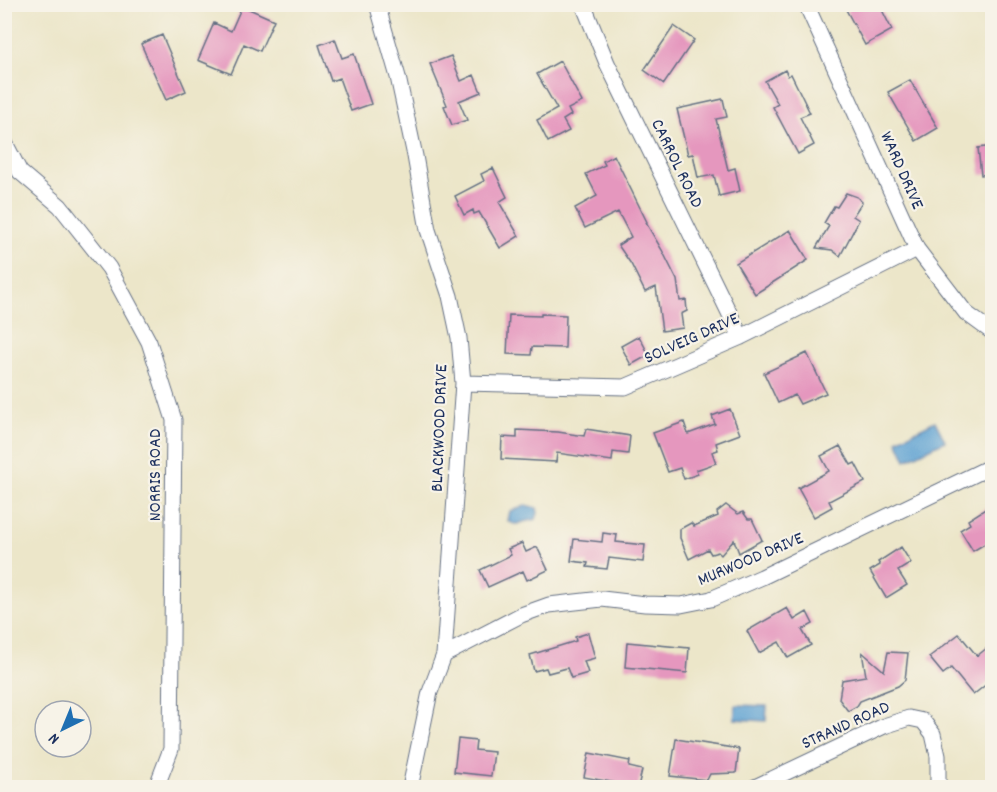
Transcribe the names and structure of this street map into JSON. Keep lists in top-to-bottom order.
{
  "streets": {
    "street": [
      "CARROL ROAD",
      "WARD DRIVE",
      "SOLVEIG DRIVE",
      "BLACKWOOD DRIVE",
      "NORRIS ROAD",
      "MURWOOD DRIVE",
      "STRAND ROAD"
    ]
  },
  "crossings": [
    ["CARROL ROAD", "SOLVEIG DRIVE"],
    ["WARD DRIVE", "SOLVEIG DRIVE"],
    ["SOLVEIG DRIVE", "BLACKWOOD DRIVE"],
    ["BLACKWOOD DRIVE", "MURWOOD DRIVE"]
  ],
  "north": "bottom left"
}
